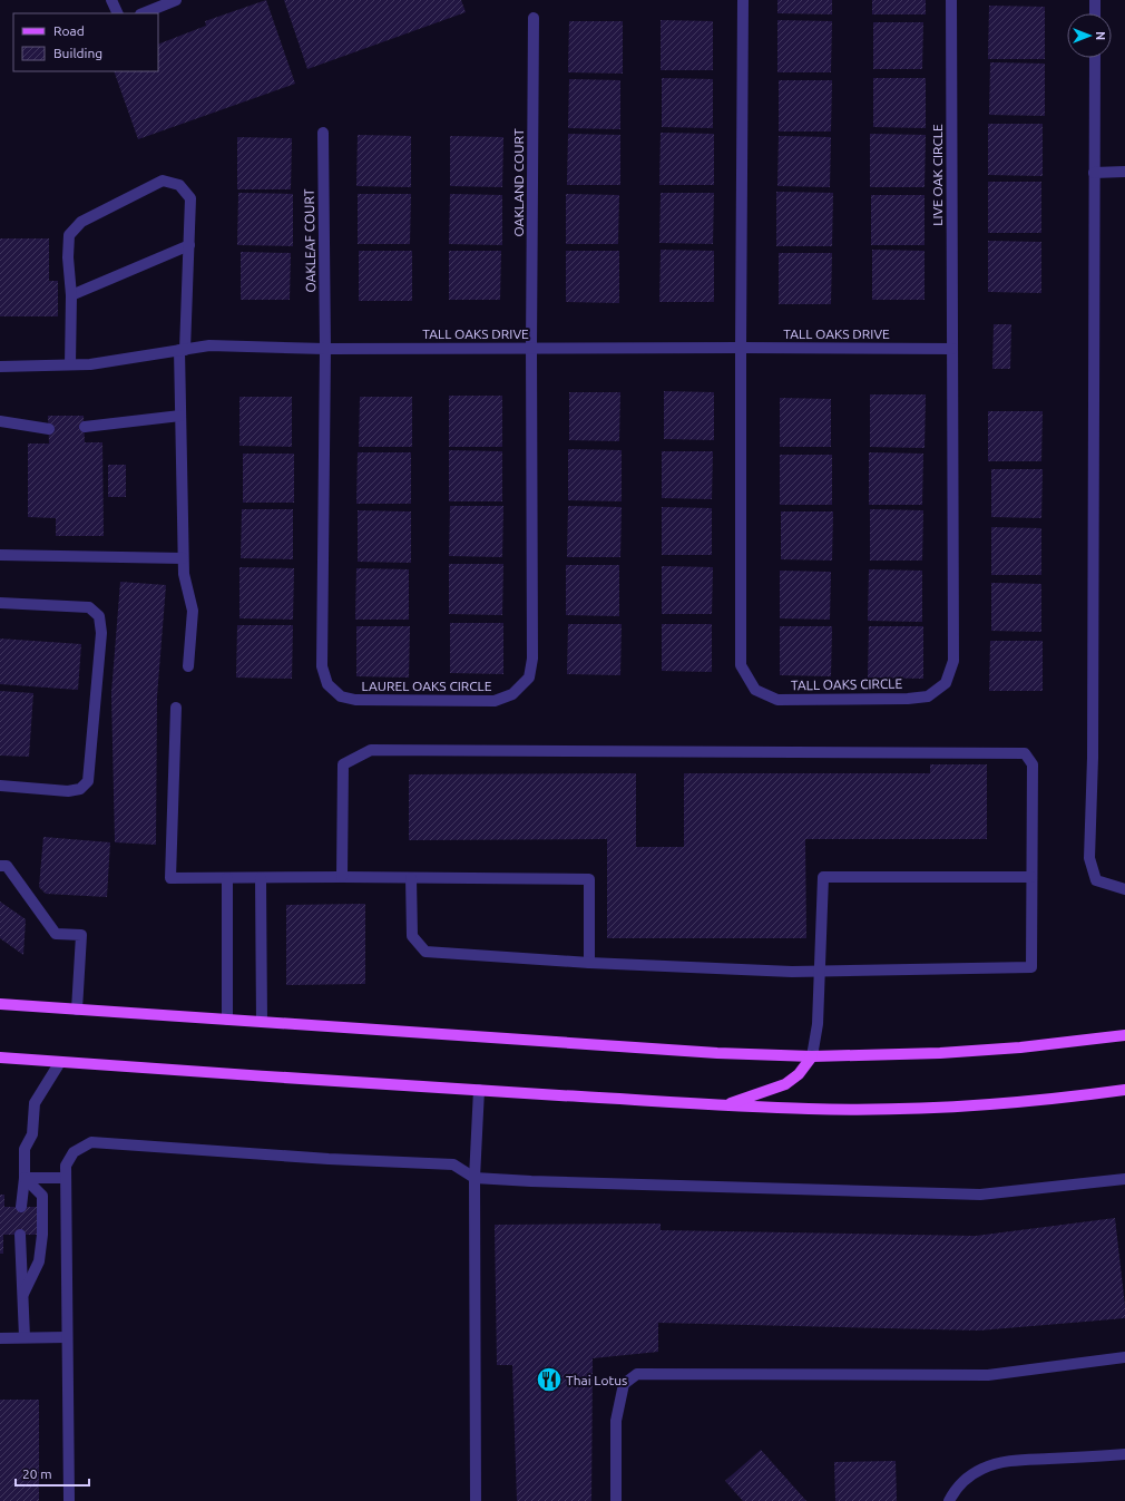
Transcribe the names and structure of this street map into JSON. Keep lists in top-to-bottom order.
{
  "streets": {
    "street": [
      "LIVE OAK CIRCLE",
      "OAKLAND COURT",
      "OAKLEAF COURT",
      "TALL OAKS DRIVE",
      "TALL OAKS CIRCLE",
      "LAUREL OAKS CIRCLE"
    ]
  },
  "crossings": [
    ["LIVE OAK CIRCLE", "TALL OAKS DRIVE"],
    ["LIVE OAK CIRCLE", "TALL OAKS CIRCLE"],
    ["OAKLAND COURT", "TALL OAKS DRIVE"],
    ["OAKLAND COURT", "LAUREL OAKS CIRCLE"],
    ["OAKLEAF COURT", "TALL OAKS DRIVE"],
    ["OAKLEAF COURT", "LAUREL OAKS CIRCLE"],
    ["TALL OAKS DRIVE", "TALL OAKS CIRCLE"],
    ["TALL OAKS DRIVE", "LAUREL OAKS CIRCLE"]
  ],
  "places": {
    "restaurant": ["Thai Lotus"]
  },
  "legend": ["Road", "Building"],
  "scale_bar": "20 m",
  "north": "right"
}
